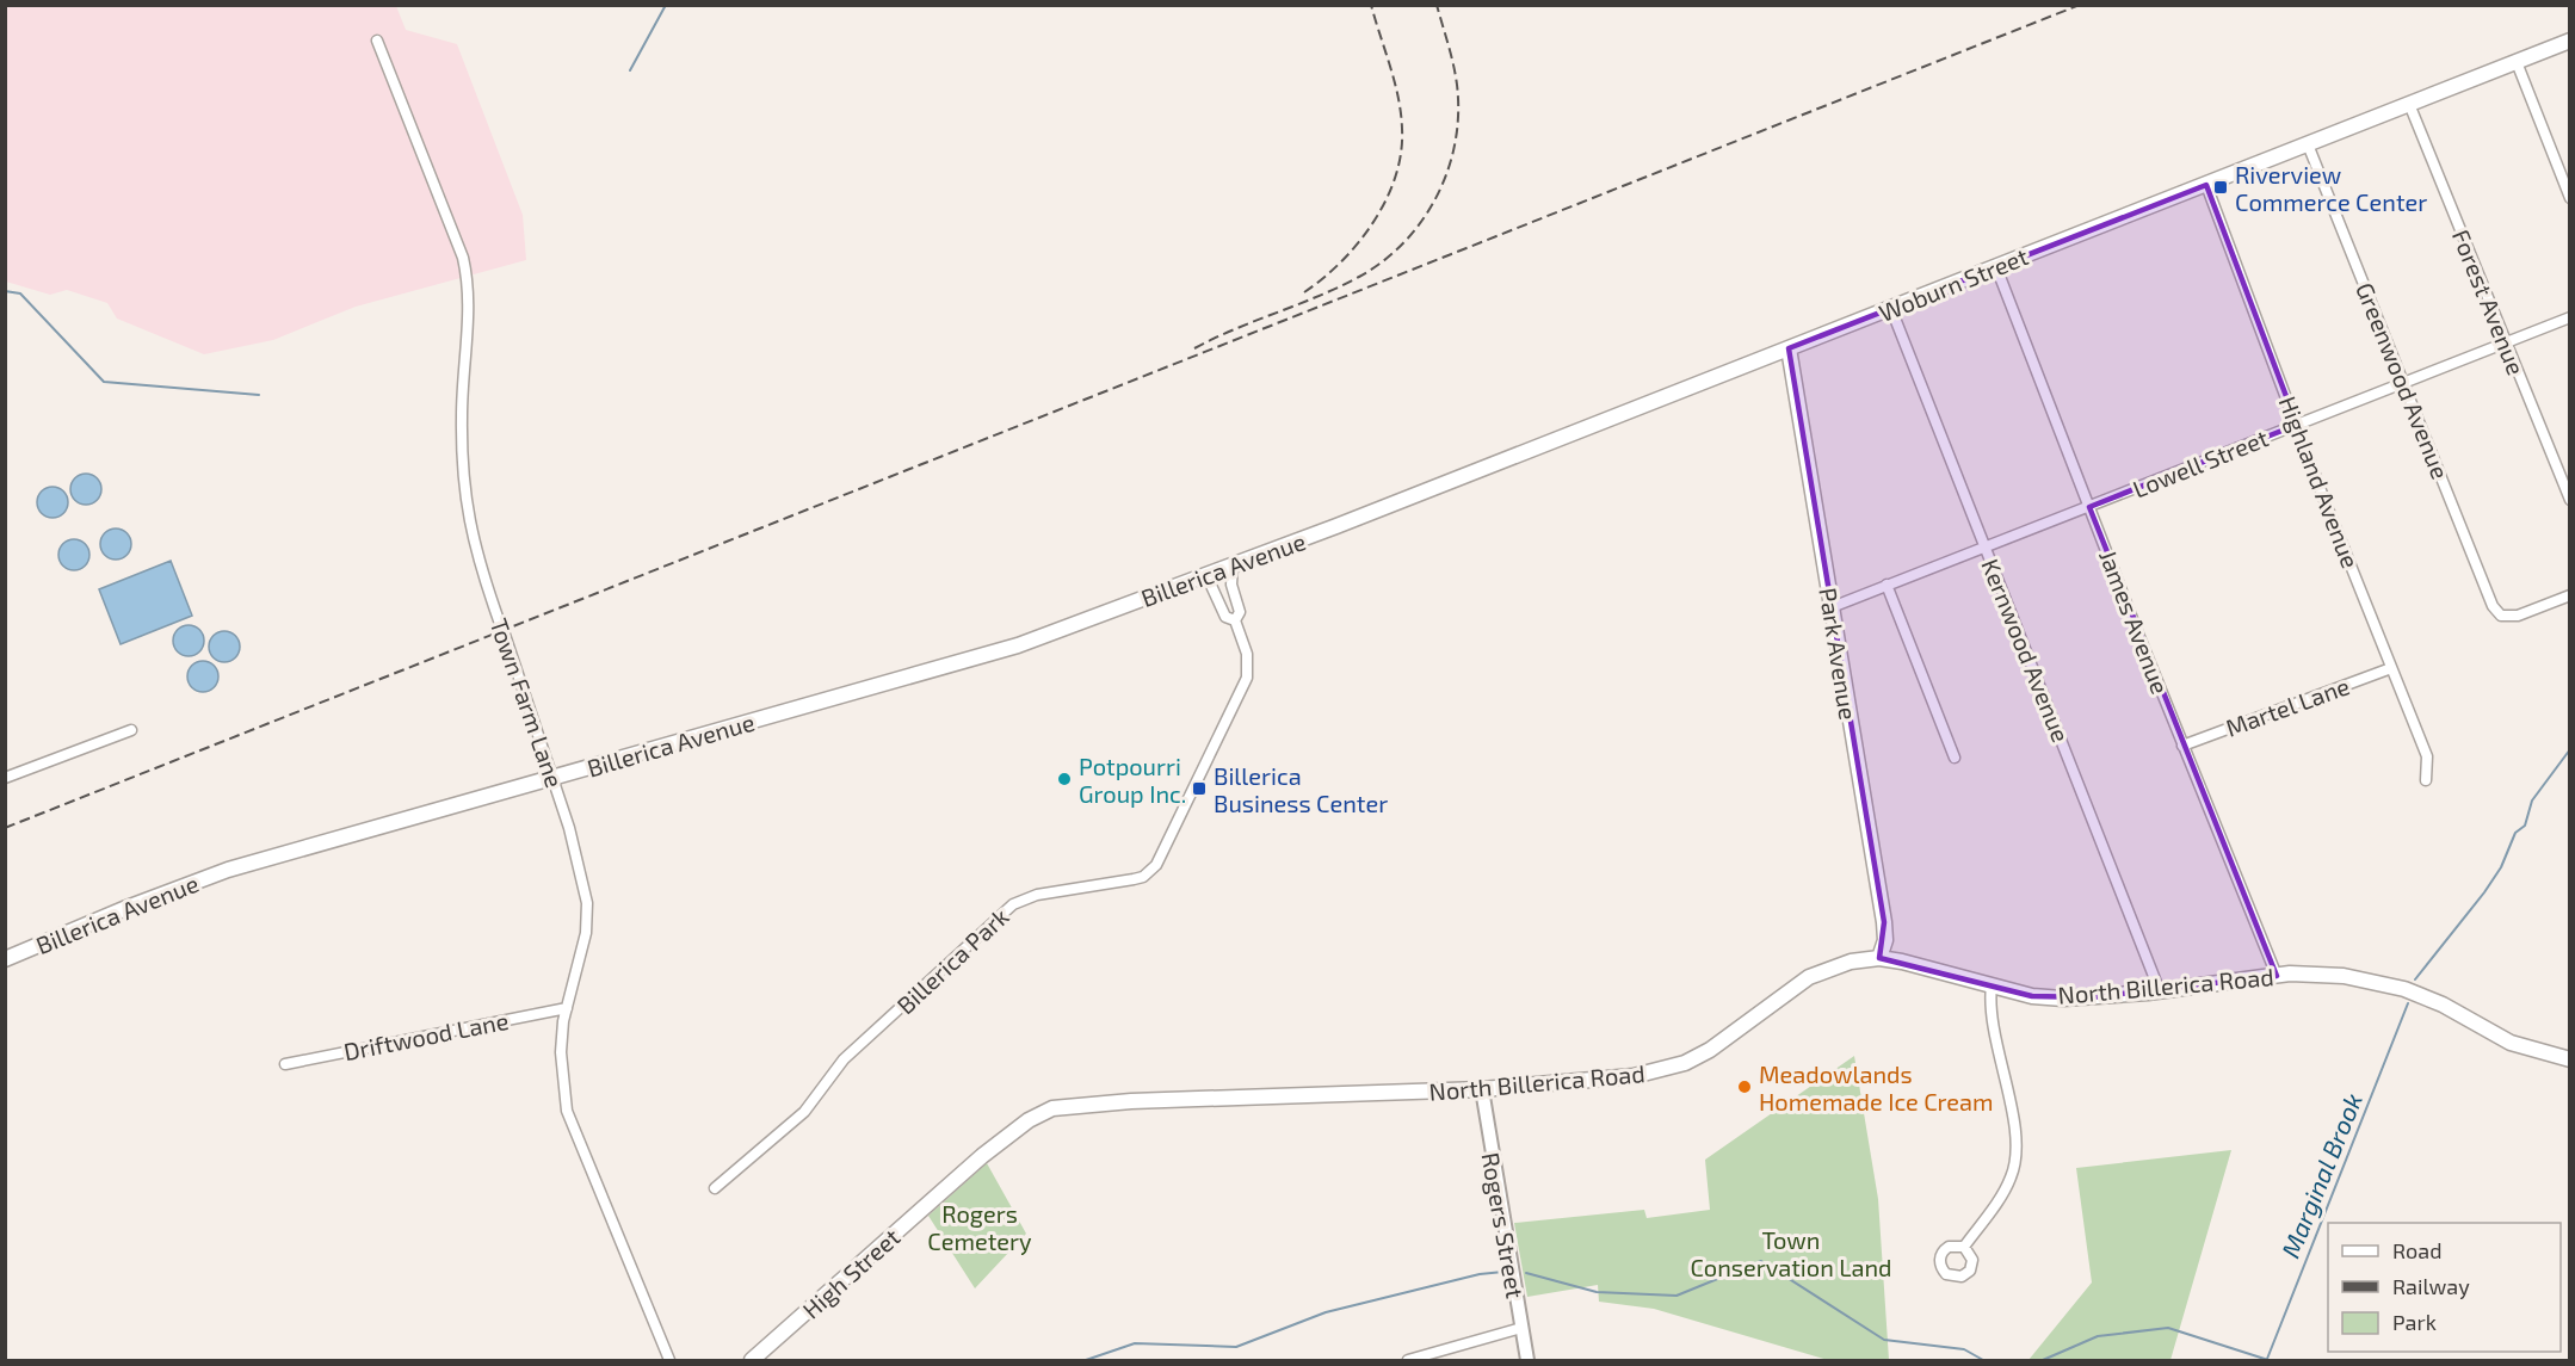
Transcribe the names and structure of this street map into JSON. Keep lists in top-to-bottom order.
{
  "streets": {
    "main road": [
      "Woburn Street",
      "Billerica Avenue",
      "Park Avenue",
      "North Billerica Road",
      "High Street"
    ],
    "street": [
      "Forest Avenue",
      "Greenwood Avenue",
      "Lowell Street",
      "Highland Avenue",
      "James Avenue",
      "Kernwood Avenue",
      "Town Farm Lane",
      "Martel Lane",
      "Billerica Park",
      "Driftwood Lane",
      "Rogers Street"
    ]
  },
  "crossings": [
    ["Woburn Street", "Forest Avenue"],
    ["Woburn Street", "Greenwood Avenue"],
    ["Woburn Street", "Highland Avenue"],
    ["Woburn Street", "Billerica Avenue"],
    ["Woburn Street", "James Avenue"],
    ["Woburn Street", "Kernwood Avenue"],
    ["Woburn Street", "Park Avenue"],
    ["Forest Avenue", "Lowell Street"],
    ["Greenwood Avenue", "Lowell Street"],
    ["Lowell Street", "Highland Avenue"],
    ["Lowell Street", "James Avenue"],
    ["Lowell Street", "Kernwood Avenue"],
    ["Lowell Street", "Park Avenue"],
    ["Highland Avenue", "Martel Lane"],
    ["Billerica Avenue", "Town Farm Lane"],
    ["Billerica Avenue", "Billerica Park"],
    ["James Avenue", "Martel Lane"],
    ["James Avenue", "North Billerica Road"],
    ["Kernwood Avenue", "North Billerica Road"],
    ["Park Avenue", "North Billerica Road"],
    ["Town Farm Lane", "Driftwood Lane"],
    ["North Billerica Road", "Rogers Street"],
    ["North Billerica Road", "High Street"]
  ],
  "water": ["Marginal Brook"],
  "parks": ["Rogers Cemetery", "Town Conservation Land"],
  "places": {
    "transit": ["Riverview Commerce Center", "Billerica Business Center"],
    "other": ["Potpourri Group Inc.", "Meadowlands Homemade Ice Cream"]
  },
  "legend": ["Road", "Railway", "Park"]
}
